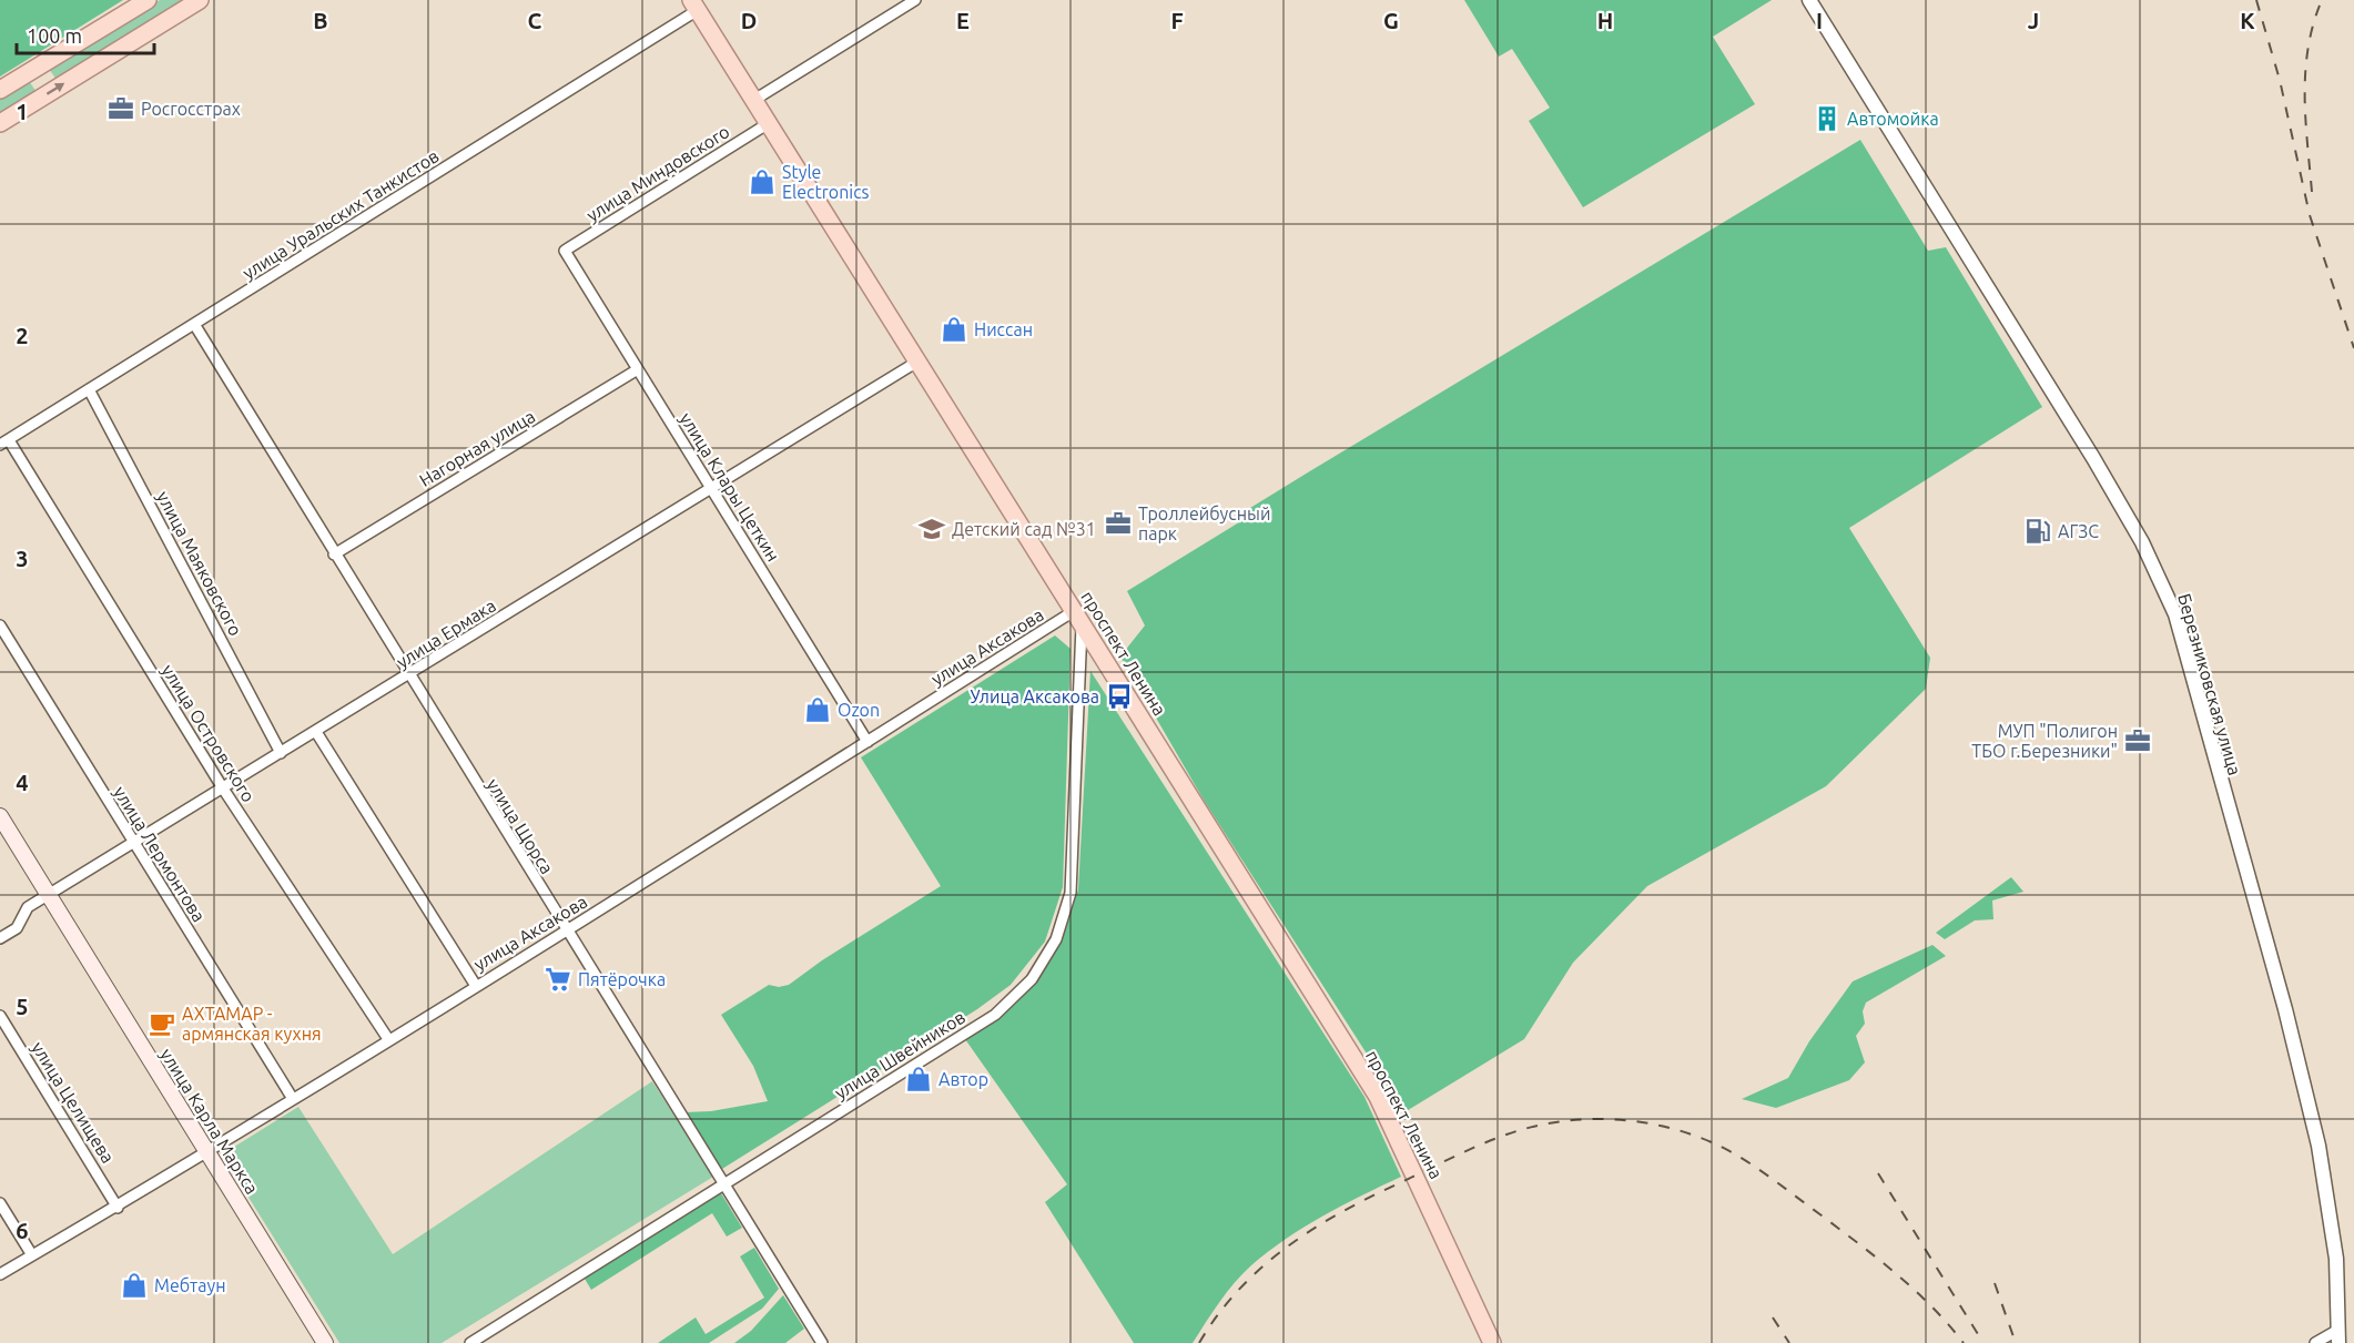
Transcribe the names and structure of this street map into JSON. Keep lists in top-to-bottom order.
{
  "streets": {
    "main road": ["проспект Ленина", "улица Карла Маркса"],
    "street": [
      "улица Миндовского",
      "улица Уральских Танкистов",
      "Нагорная улица",
      "улица Клары Цеткин",
      "улица Маяковского",
      "улица Ермака",
      "улица Аксакова",
      "Березниковская улица",
      "улица Островского",
      "улица Щорса",
      "улица Лермонтова",
      "улица Швейников",
      "улица Целищева"
    ]
  },
  "crossings": [
    ["улица Миндовского", "улица Клары Цеткин"],
    ["улица Миндовского", "проспект Ленина"],
    ["улица Уральских Танкистов", "улица Маяковского"],
    ["улица Уральских Танкистов", "проспект Ленина"],
    ["улица Уральских Танкистов", "улица Островского"],
    ["улица Уральских Танкистов", "улица Щорса"],
    ["Нагорная улица", "улица Клары Цеткин"],
    ["Нагорная улица", "улица Щорса"],
    ["улица Клары Цеткин", "улица Ермака"],
    ["улица Клары Цеткин", "улица Аксакова"],
    ["улица Маяковского", "улица Ермака"],
    ["улица Ермака", "проспект Ленина"],
    ["улица Ермака", "улица Островского"],
    ["улица Ермака", "улица Щорса"],
    ["улица Ермака", "улица Лермонтова"],
    ["улица Ермака", "улица Карла Маркса"],
    ["улица Аксакова", "проспект Ленина"],
    ["улица Аксакова", "улица Островского"],
    ["улица Аксакова", "улица Щорса"],
    ["улица Аксакова", "улица Лермонтова"],
    ["улица Аксакова", "улица Швейников"],
    ["улица Аксакова", "улица Целищева"],
    ["улица Аксакова", "улица Карла Маркса"],
    ["проспект Ленина", "улица Швейников"],
    ["улица Щорса", "улица Швейников"]
  ],
  "places": {
    "office": ["Росгосстрах", "Троллейбусный парк", "МУП \"Полигон ТБО г.Березники\""],
    "building": ["Автомойка"],
    "shop": [
      "Style Electronics",
      "Ниссан",
      "Ozon",
      "Автор",
      "Мебтаун"
    ],
    "school or university": ["Детский сад №31"],
    "fuel station": ["АГЗС"],
    "bus stop": ["Улица Аксакова"],
    "supermarket": ["Пятёрочка"],
    "cafe": ["АХТАМАР - армянская кухня"]
  },
  "scale_bar": "100 m",
  "grid": {
    "columns": [
      "B",
      "C",
      "D",
      "E",
      "F",
      "G",
      "H",
      "I",
      "J",
      "K"
    ],
    "rows": [
      "1",
      "2",
      "3",
      "4",
      "5",
      "6"
    ]
  }
}
